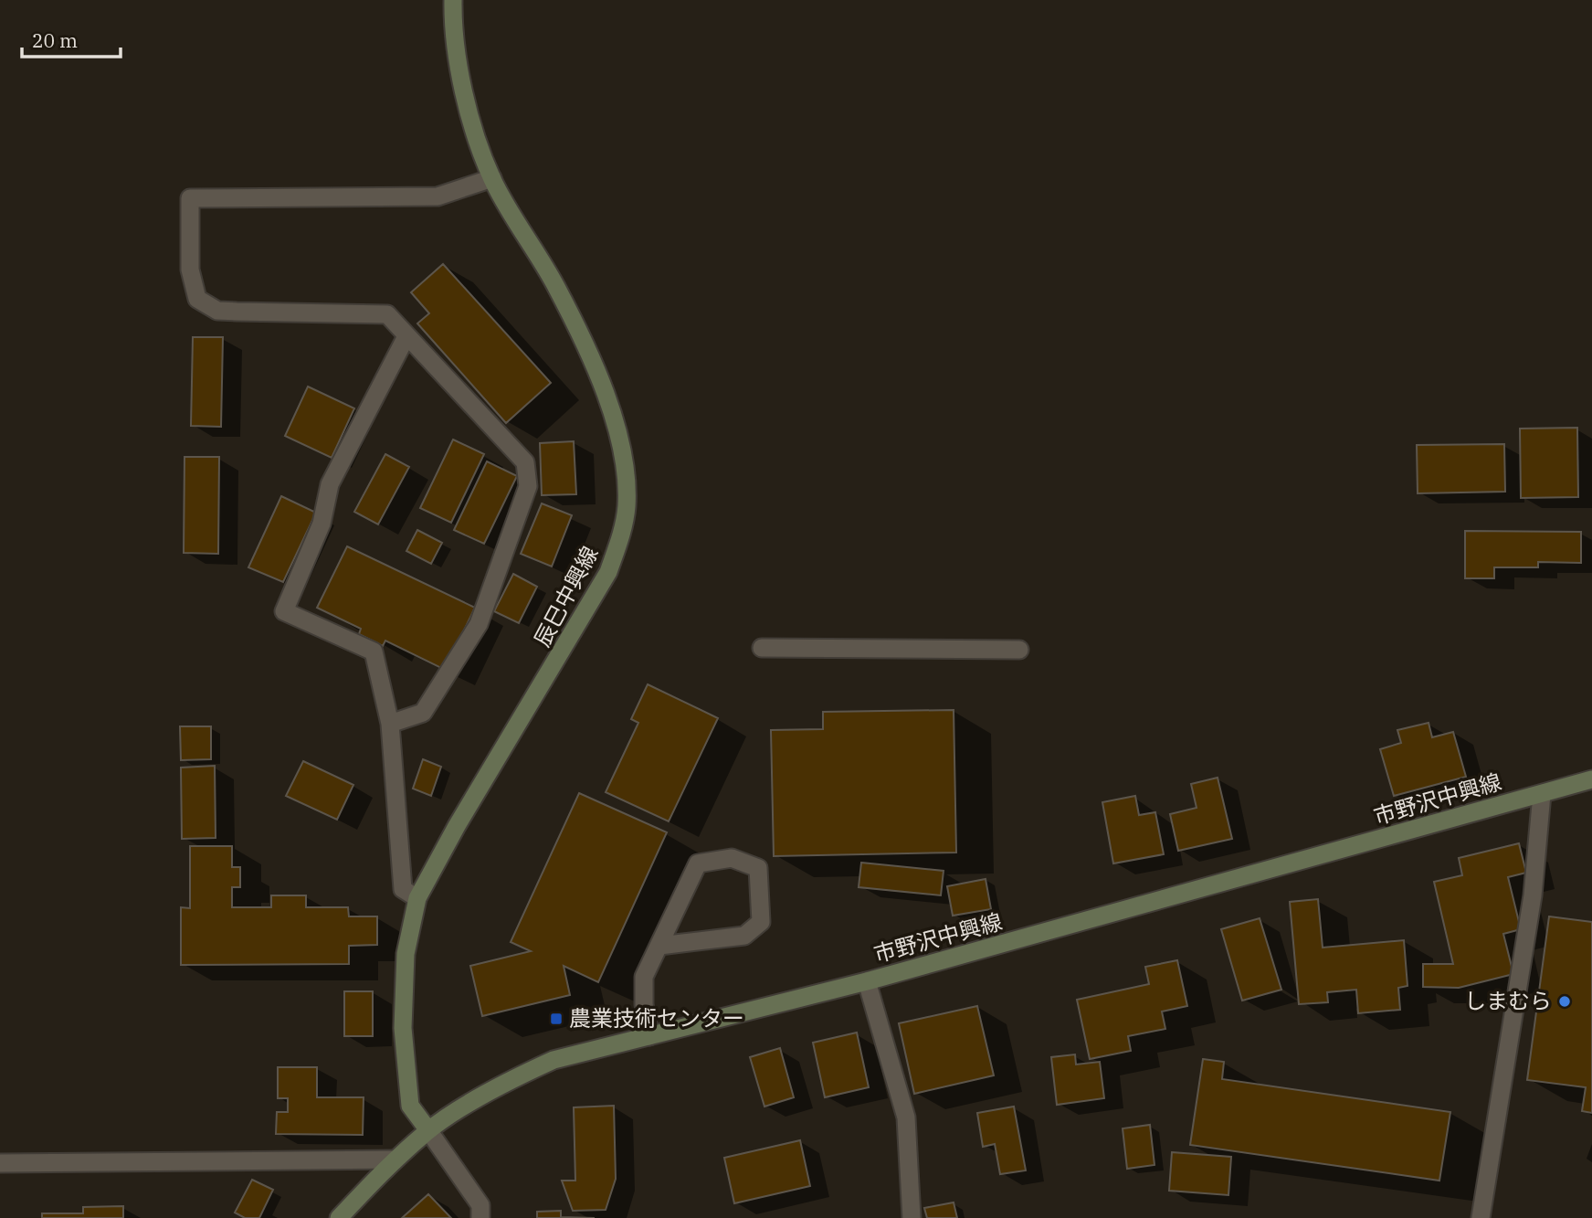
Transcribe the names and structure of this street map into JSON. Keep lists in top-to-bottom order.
{
  "streets": {
    "main road": ["辰巳中興線", "市野沢中興線"]
  },
  "crossings": [
    ["辰巳中興線", "市野沢中興線"]
  ],
  "places": {
    "other": ["しまむら"],
    "transit": ["農業技術センター"]
  },
  "scale_bar": "20 m"
}
